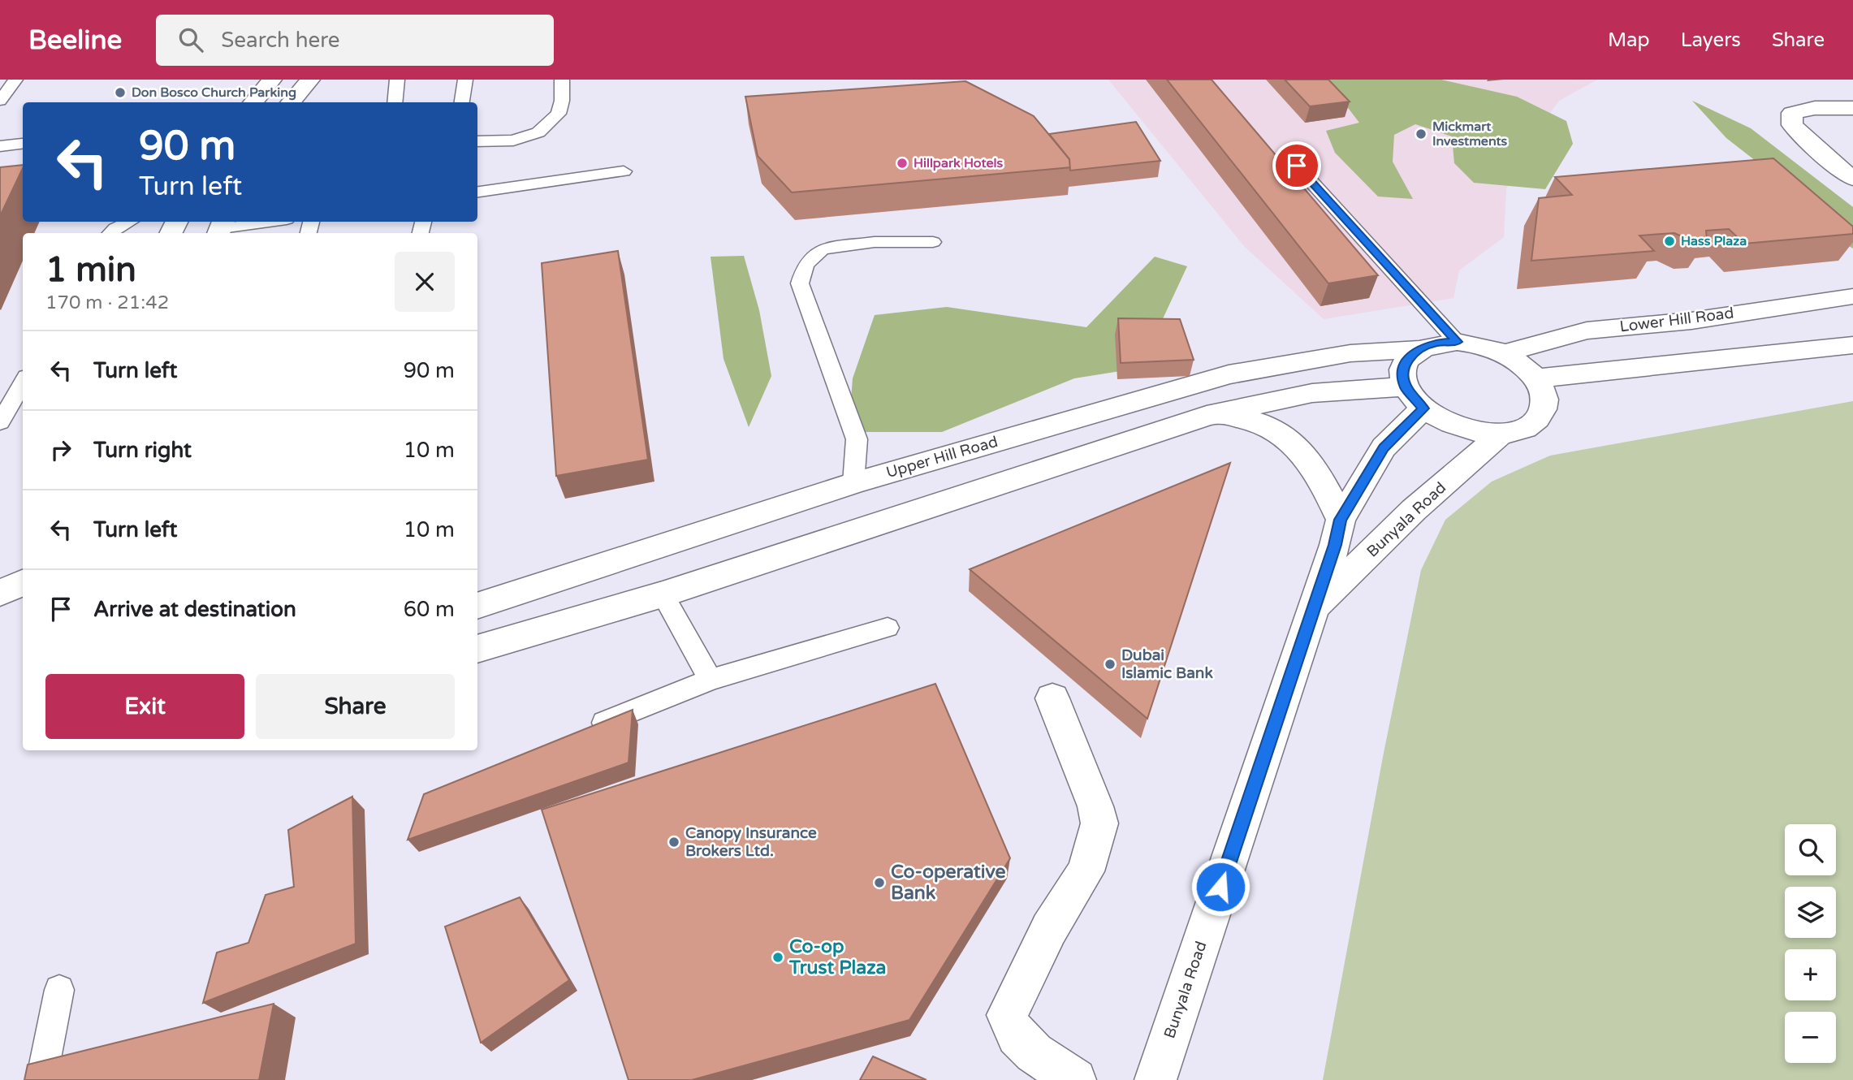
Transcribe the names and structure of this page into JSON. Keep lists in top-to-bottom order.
{
  "streets": {
    "street": ["Lower Hill Road", "Upper Hill Road", "Bunyala Road"]
  },
  "crossings": [
    ["Lower Hill Road", "Upper Hill Road"],
    ["Lower Hill Road", "Bunyala Road"],
    ["Upper Hill Road", "Bunyala Road"]
  ],
  "places": [
    "Don Bosco Church Parking",
    "Mickmart Investments",
    "Hillpark Hotels",
    "Hass Plaza",
    "Dubai Islamic Bank",
    "Canopy Insurance Brokers Ltd.",
    "Co-operative Bank",
    "Co-op Trust Plaza"
  ],
  "page": {
    "header": "Beeline",
    "search": "Search here",
    "nav": ["Map", "Layers", "Share"],
    "turn": ["90 m", "Turn left"],
    "heading": ["1 min", "170 m · 21:42"],
    "list": [
      {
        "name": "Turn left",
        "value": "90 m"
      },
      {
        "name": "Turn right",
        "value": "10 m"
      },
      {
        "name": "Turn left",
        "value": "10 m"
      },
      {
        "name": "Arrive at destination",
        "value": "60 m"
      }
    ],
    "buttons": ["Exit", "Share"],
    "map_buttons": ["+", "−"]
  }
}
